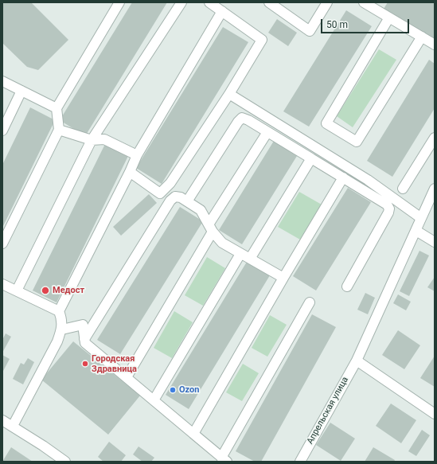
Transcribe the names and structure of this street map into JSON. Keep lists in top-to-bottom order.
{
  "streets": {
    "street": ["Апрельская улица"]
  },
  "places": ["Медост", "Городская Здравница", "Ozon"],
  "scale_bar": "50 m"
}
